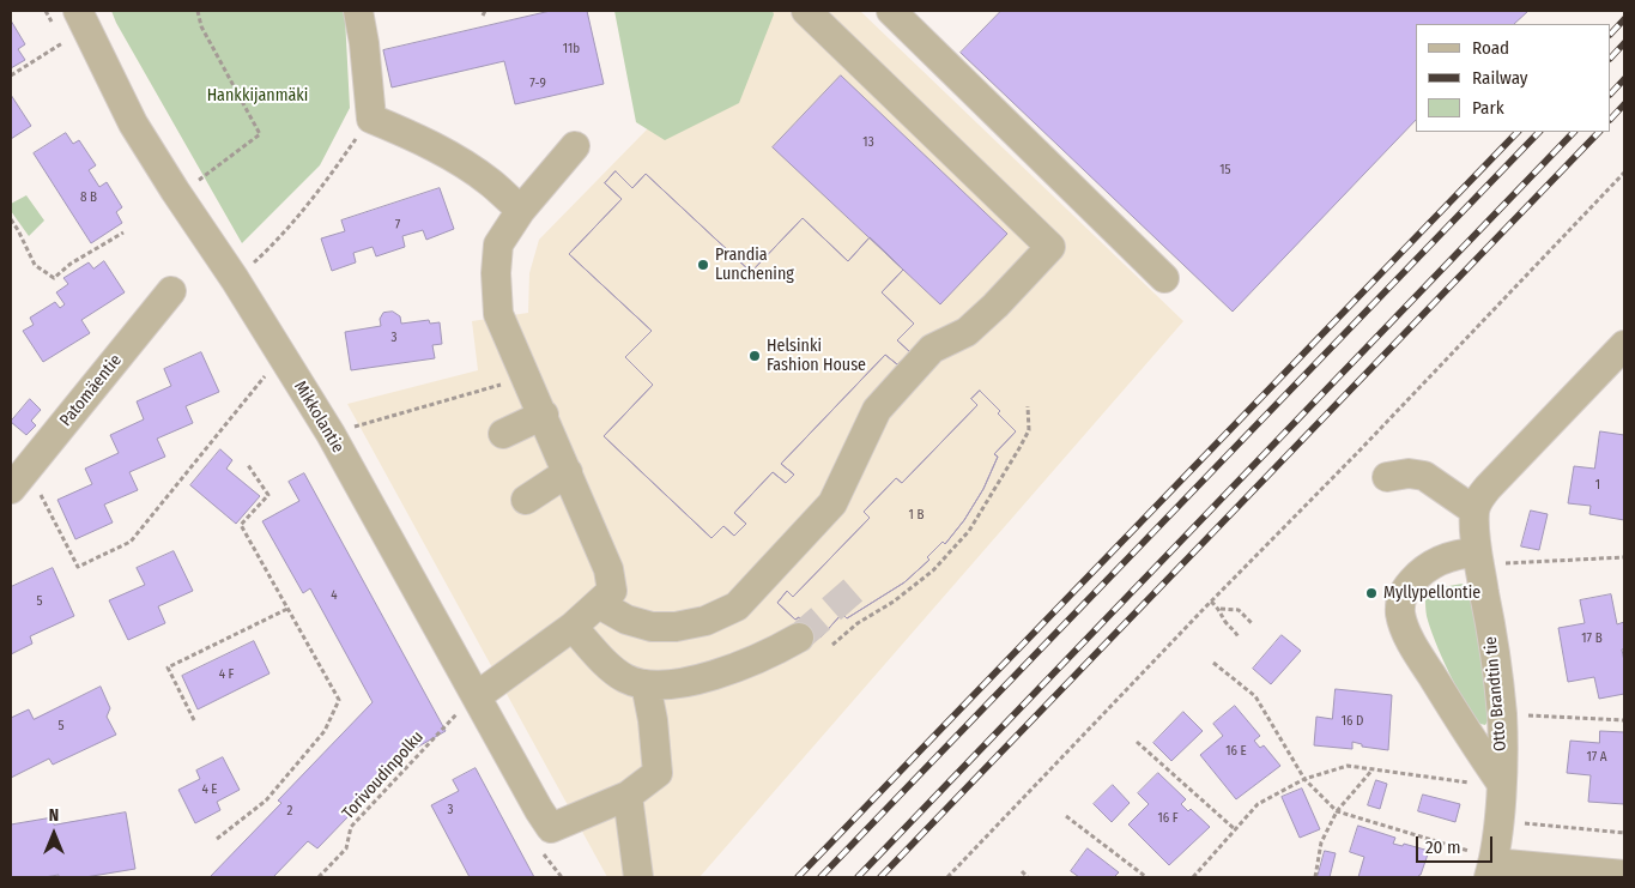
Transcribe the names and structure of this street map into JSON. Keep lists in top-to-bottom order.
{
  "streets": {
    "street": ["Patomäentie", "Mikkolantie", "Otto Brandtin tie"],
    "path": ["Torivoudinpolku"]
  },
  "crossings": [
    ["Mikkolantie", "Torivoudinpolku"]
  ],
  "parks": ["Hankkijanmäki"],
  "places": ["Prandia Lunchening", "Helsinki Fashion House", "Myllypellontie"],
  "house_numbers": [
    "11b",
    "7-9",
    "13",
    "15",
    "8 B",
    "7",
    "3",
    "1",
    "1 B",
    "4",
    "5",
    "17 B",
    "4 F",
    "16 D",
    "5",
    "16 E",
    "17 A",
    "4 E",
    "3",
    "2",
    "16 F"
  ],
  "legend": ["Road", "Railway", "Park"],
  "scale_bar": "20 m",
  "north": "top"
}
